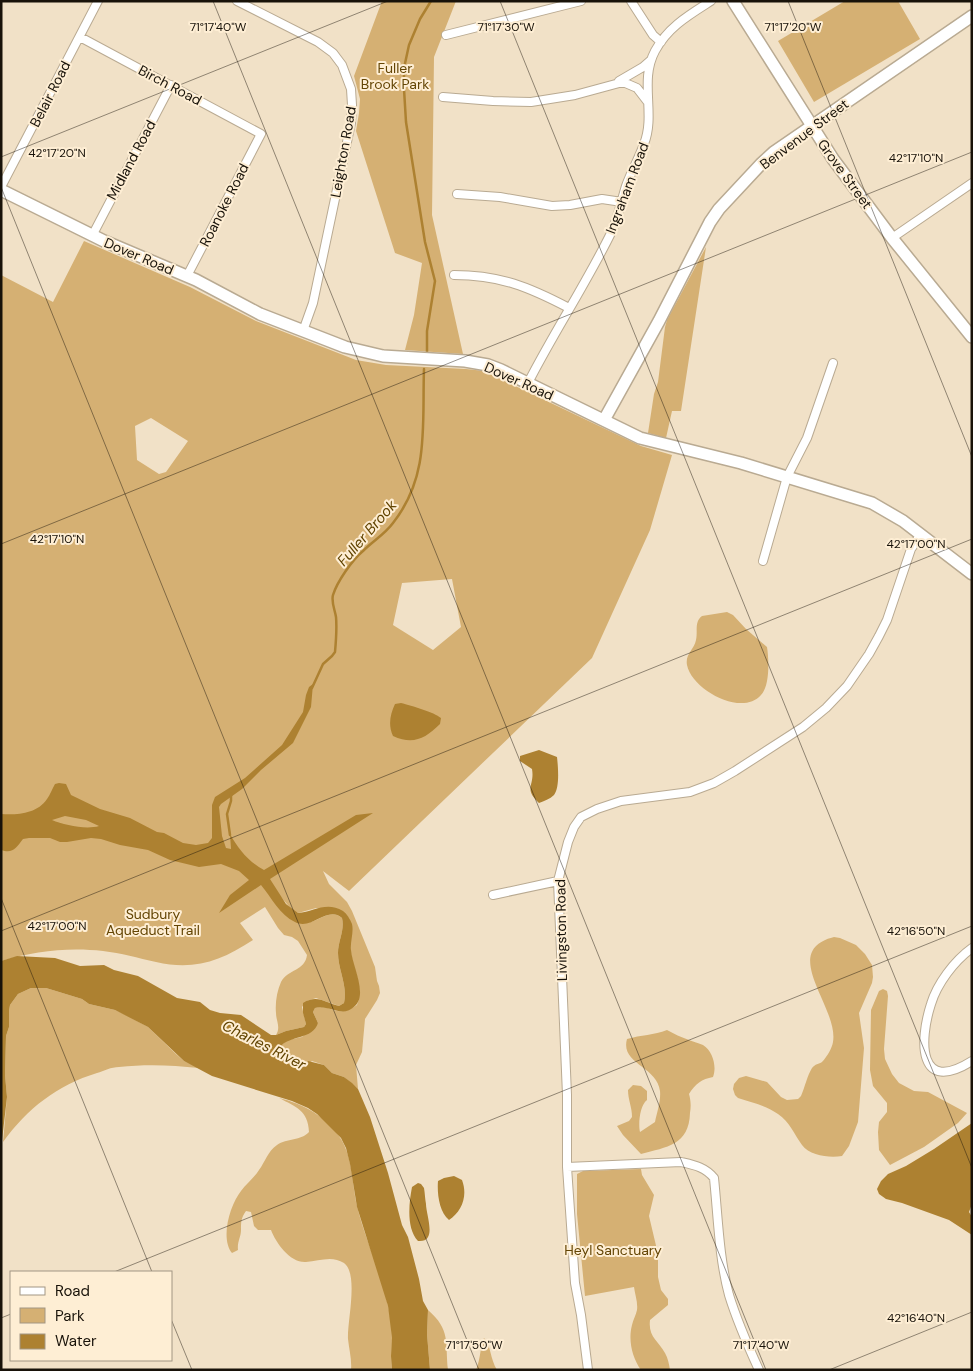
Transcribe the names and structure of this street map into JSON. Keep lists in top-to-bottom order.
{
  "streets": {
    "street": [
      "Birch Road",
      "Belair Road",
      "Benvenue Street",
      "Leighton Road",
      "Midland Road",
      "Grove Street",
      "Ingraham Road",
      "Roanoke Road",
      "Dover Road",
      "Livingston Road"
    ]
  },
  "crossings": [
    ["Birch Road", "Belair Road"],
    ["Birch Road", "Midland Road"],
    ["Birch Road", "Roanoke Road"],
    ["Belair Road", "Dover Road"],
    ["Benvenue Street", "Grove Street"],
    ["Benvenue Street", "Dover Road"],
    ["Leighton Road", "Dover Road"],
    ["Midland Road", "Dover Road"],
    ["Ingraham Road", "Dover Road"],
    ["Roanoke Road", "Dover Road"],
    ["Dover Road", "Livingston Road"]
  ],
  "water": ["Fuller Brook", "Charles River"],
  "parks": ["Fuller Brook Park", "Sudbury Aqueduct Trail", "Heyl Sanctuary"],
  "legend": ["Road", "Park", "Water"],
  "coordinates": [
    "71°17'40\"W",
    "71°17'30\"W",
    "71°17'20\"W",
    "42°17'20\"N",
    "42°17'10\"N",
    "42°17'00\"N",
    "42°16'50\"N",
    "42°16'40\"N",
    "71°17'50\"W"
  ]
}
